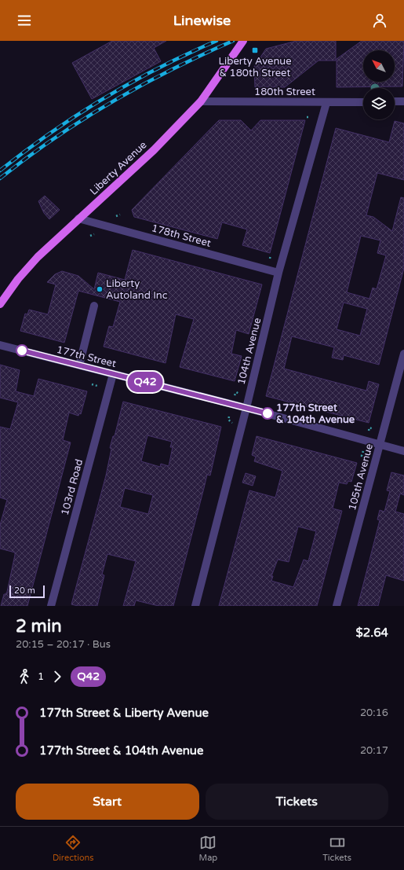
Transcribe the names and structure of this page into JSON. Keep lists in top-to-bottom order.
{
  "streets": {
    "main road": ["Liberty Avenue"],
    "street": [
      "180th Street",
      "178th Street",
      "104th Avenue",
      "177th Street",
      "105th Avenue",
      "103rd Road"
    ]
  },
  "crossings": [
    ["180th Street", "Liberty Avenue"],
    ["180th Street", "104th Avenue"],
    ["Liberty Avenue", "178th Street"],
    ["178th Street", "104th Avenue"],
    ["104th Avenue", "177th Street"],
    ["177th Street", "105th Avenue"],
    ["177th Street", "103rd Road"]
  ],
  "places": {
    "transit": ["Liberty Avenue & 180th Street"],
    "other": ["Liberty Autoland Inc", "177th Street & 104th Avenue"]
  },
  "lines": ["bus line Q42"],
  "scale_bar": "20 m",
  "north": "top left",
  "page": {
    "header": "Linewise",
    "on_map": "Q42",
    "scale": "20 m",
    "heading": ["2 min", "20:15 – 20:17 · Bus", "$2.64"],
    "legs": ["1", "Q42"],
    "list": [
      {
        "name": "177th Street & Liberty Avenue",
        "value": "20:16"
      },
      {
        "name": "177th Street & 104th Avenue",
        "value": "20:17"
      }
    ],
    "buttons": ["Start", "Tickets"],
    "tabs": ["Directions", "Map", "Tickets"]
  }
}
